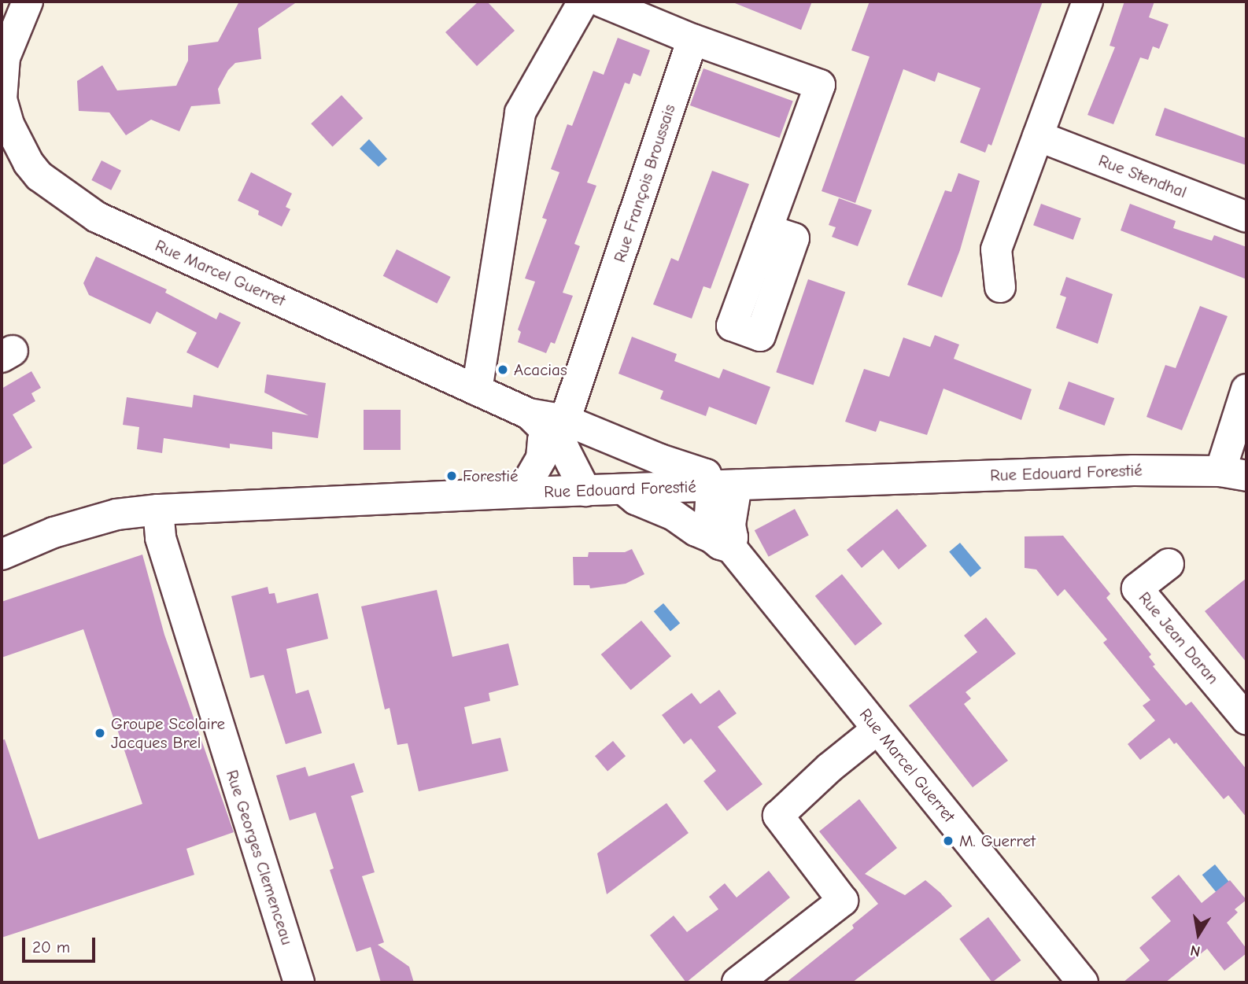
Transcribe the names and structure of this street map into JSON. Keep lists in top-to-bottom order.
{
  "streets": {
    "street": [
      "Rue Stendhal",
      "Rue François Broussais",
      "Rue Marcel Guerret",
      "Rue Edouard Forestié",
      "Rue Jean Daran",
      "Rue Georges Clemenceau"
    ]
  },
  "crossings": [
    ["Rue François Broussais", "Rue Marcel Guerret"],
    ["Rue Marcel Guerret", "Rue Edouard Forestié"],
    ["Rue Edouard Forestié", "Rue Georges Clemenceau"]
  ],
  "places": [
    "Acacias",
    "Forestié",
    "Groupe Scolaire Jacques Brel",
    "M. Guerret"
  ],
  "scale_bar": "20 m",
  "north": "bottom"
}
